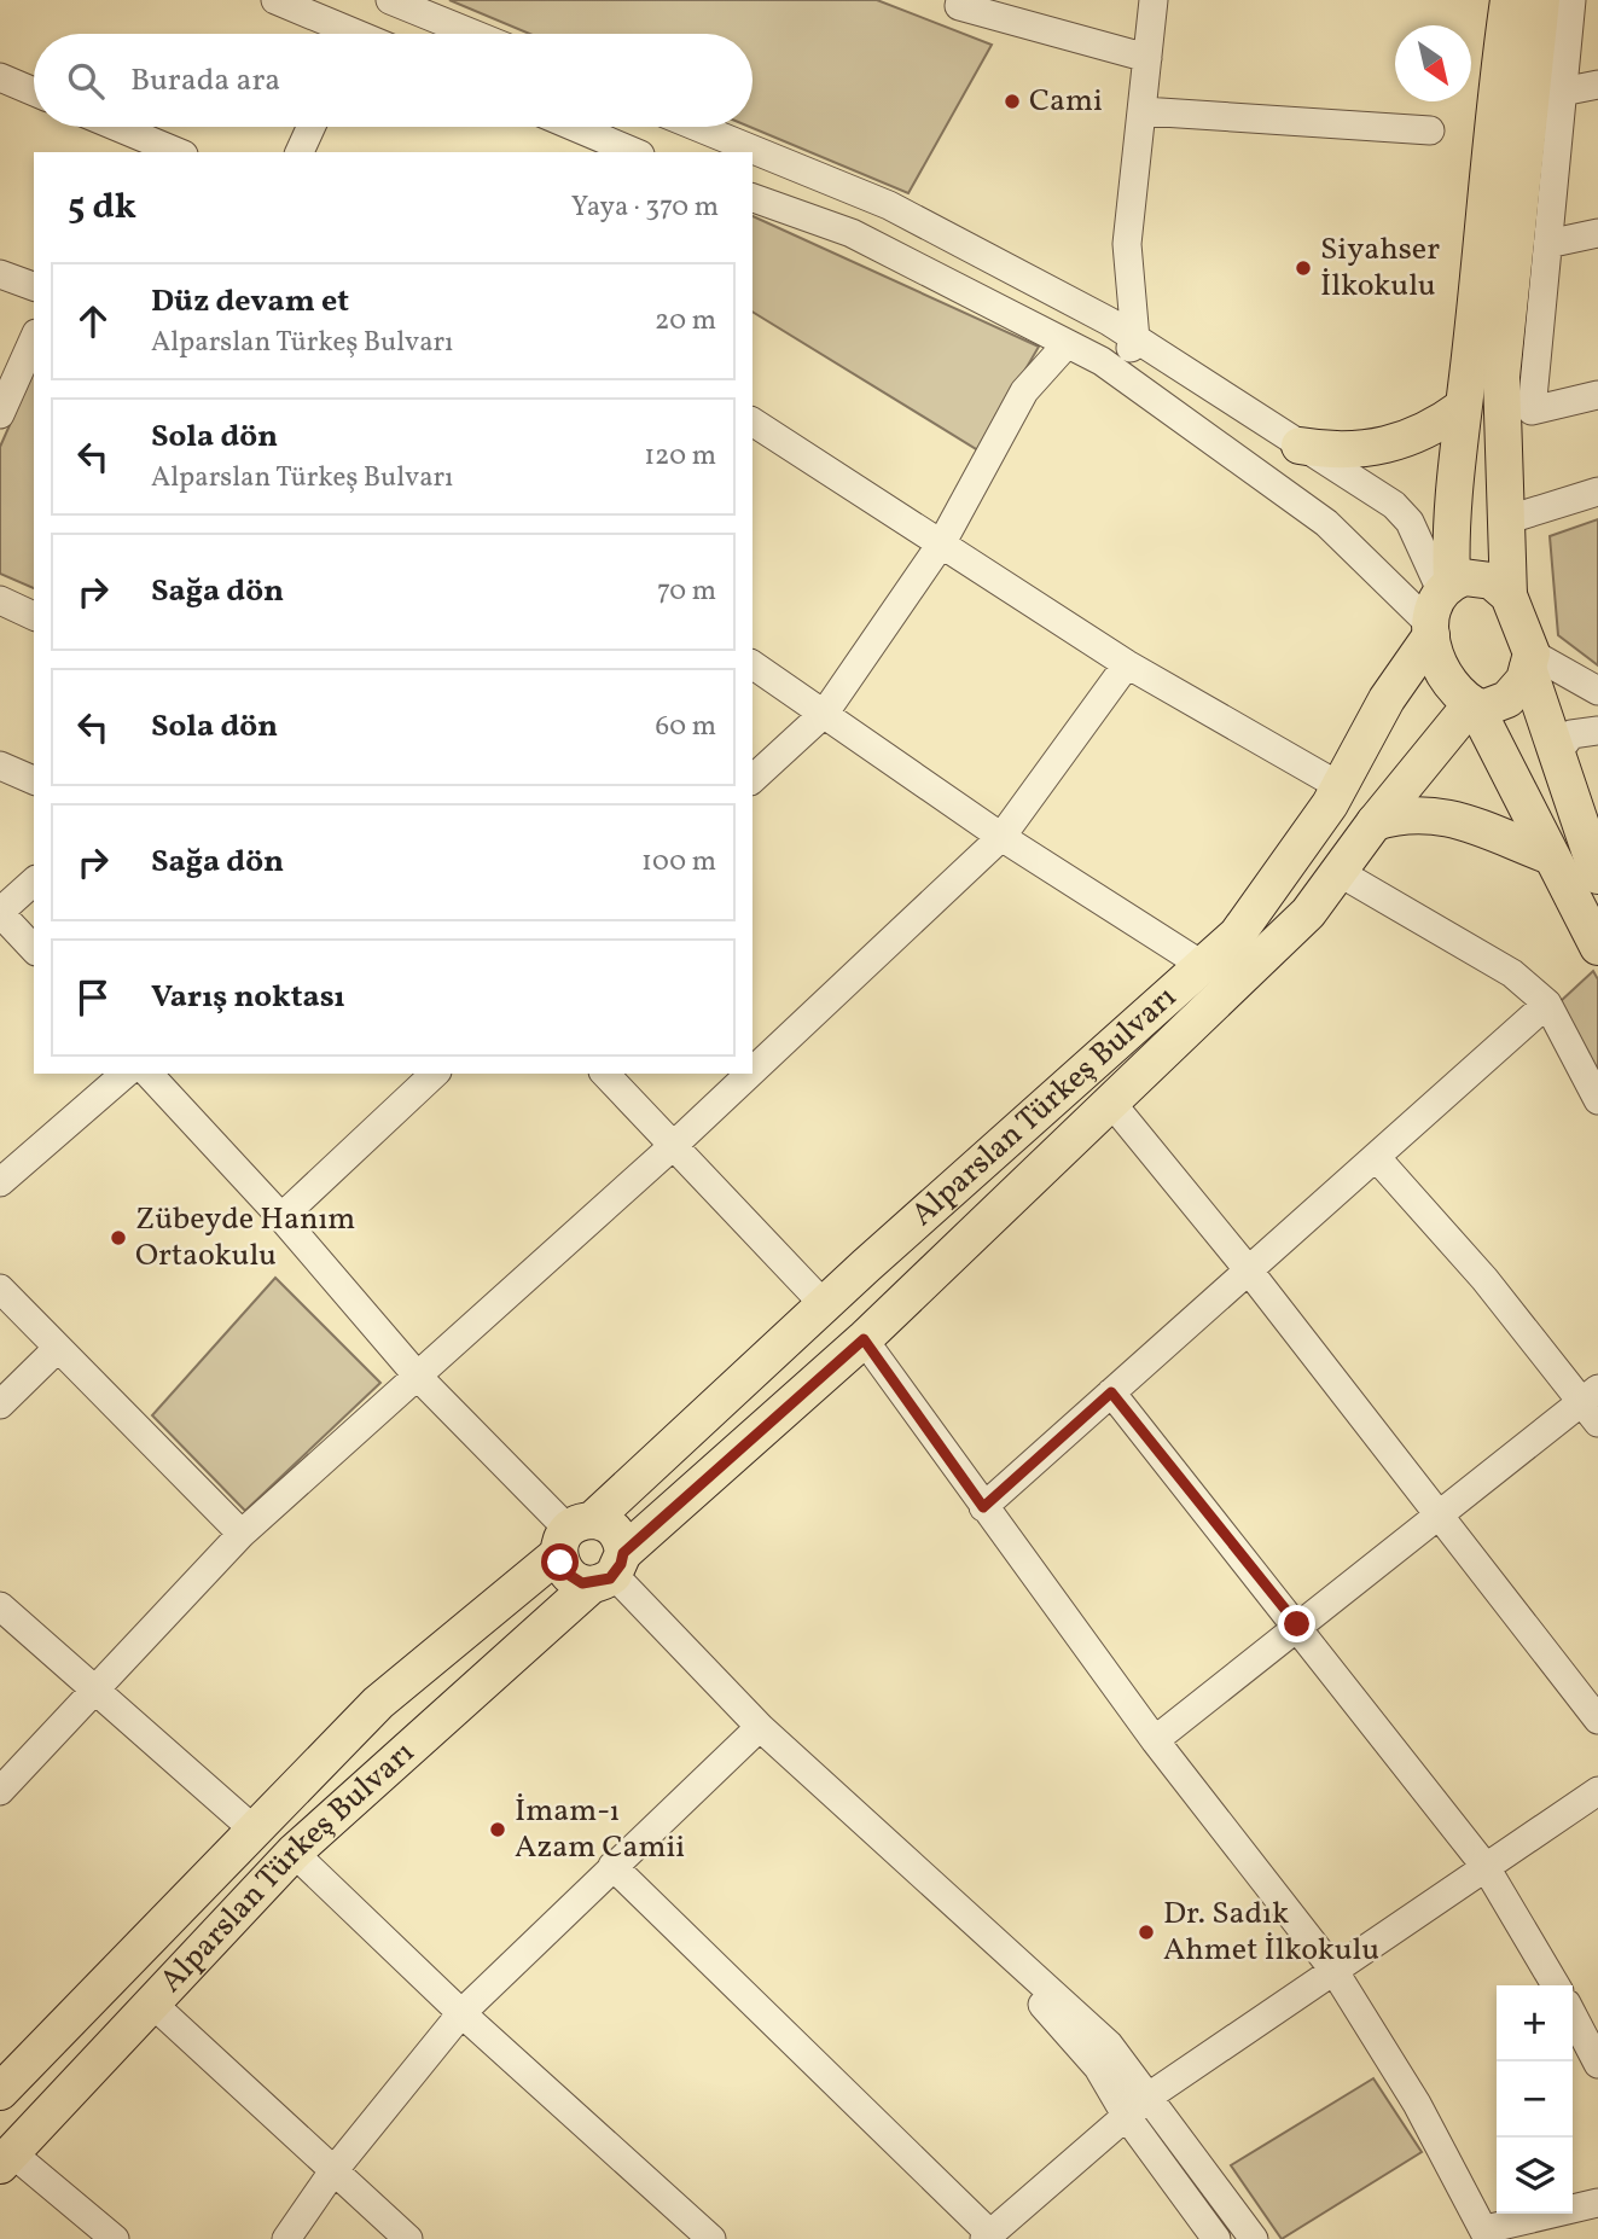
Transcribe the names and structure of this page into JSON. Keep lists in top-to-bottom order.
{
  "streets": {
    "main road": ["Alparslan Türkeş Bulvarı"]
  },
  "places": [
    "Cami",
    "Siyahser İlkokulu",
    "Zübeyde Hanım Ortaokulu",
    "İmam-ı Azam Camii",
    "Dr. Sadık Ahmet İlkokulu"
  ],
  "north": "bottom right",
  "page": {
    "search": "Burada ara",
    "heading": ["5 dk", "Yaya · 370 m"],
    "list": [
      ["Düz devam et", "Alparslan Türkeş Bulvarı", "20 m"],
      ["Sola dön", "Alparslan Türkeş Bulvarı", "120 m"],
      ["Sağa dön", "70 m"],
      ["Sola dön", "60 m"],
      ["Sağa dön", "100 m"],
      "Varış noktası"
    ],
    "map_buttons": ["+", "−"]
  }
}
